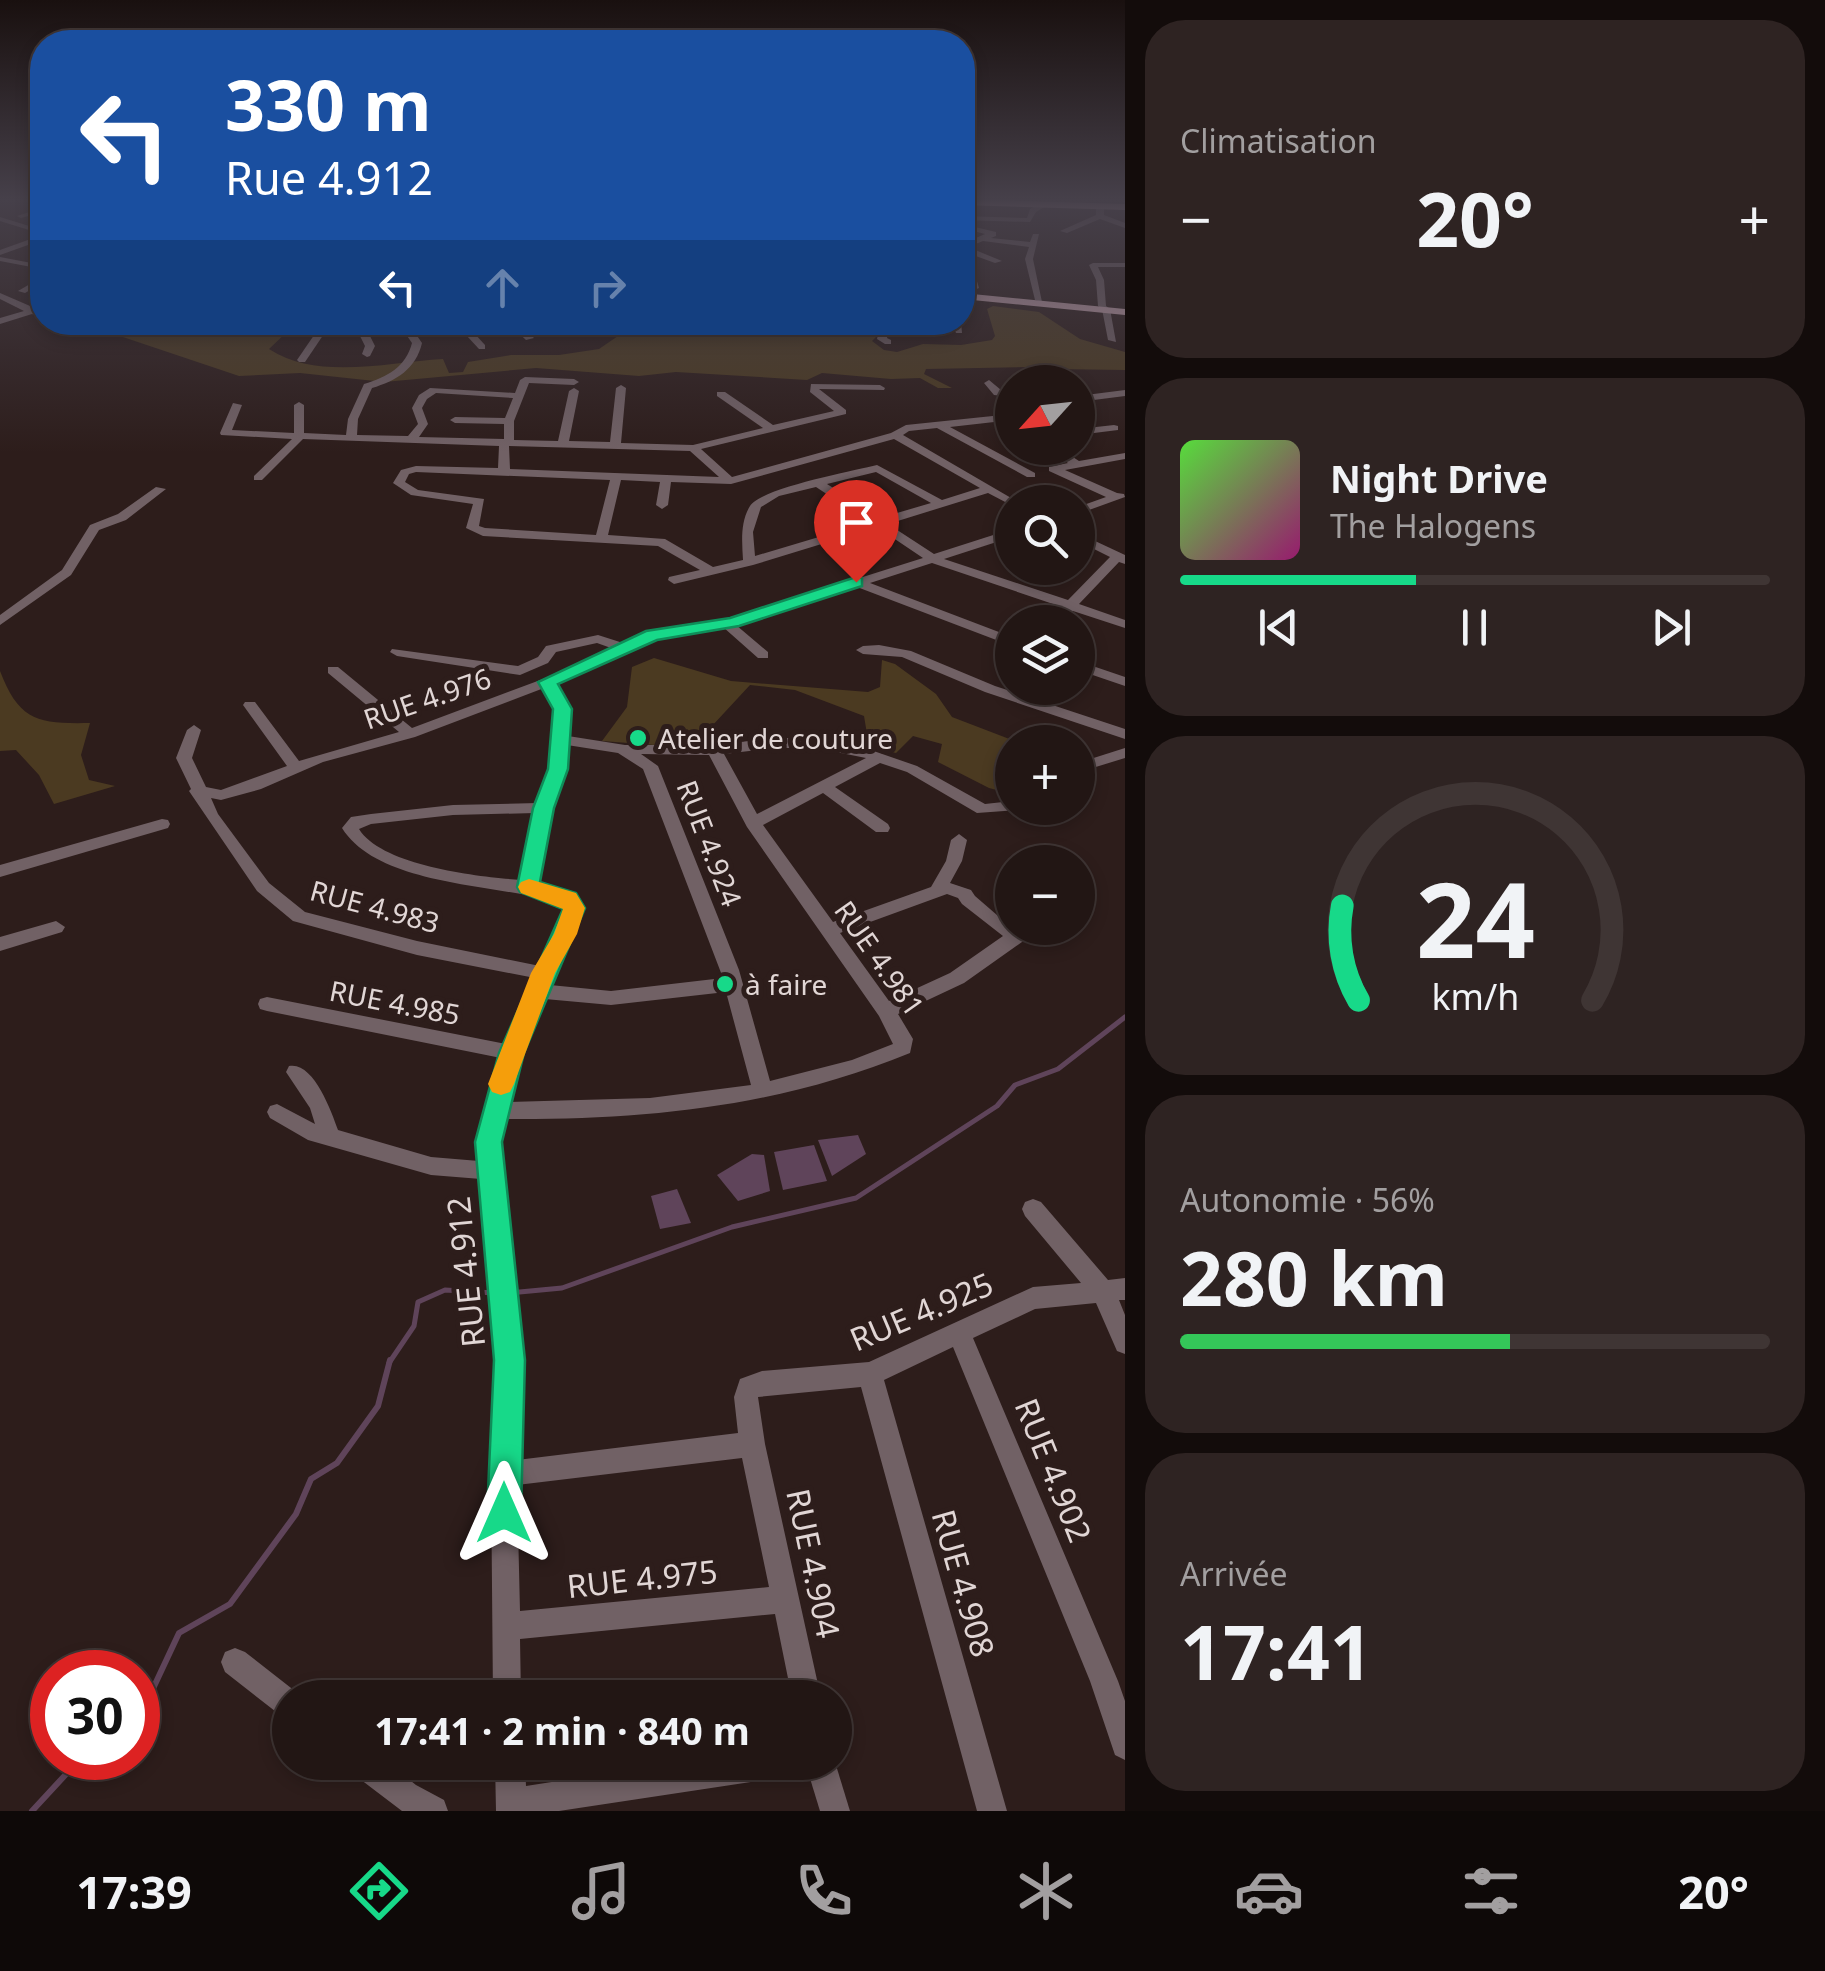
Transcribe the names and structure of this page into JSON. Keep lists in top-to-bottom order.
{
  "streets": {
    "street": [
      "RUE 4.976",
      "RUE 4.924",
      "RUE 4.983",
      "RUE 4.981",
      "RUE 4.985",
      "RUE 4.912",
      "RUE 4.925",
      "RUE 4.902",
      "RUE 4.904",
      "RUE 4.975",
      "RUE 4.908"
    ]
  },
  "crossings": [
    ["RUE 4.976", "RUE 4.983"],
    ["RUE 4.924", "RUE 4.983"],
    ["RUE 4.924", "RUE 4.981"],
    ["RUE 4.983", "RUE 4.912"],
    ["RUE 4.981", "RUE 4.912"],
    ["RUE 4.985", "RUE 4.912"],
    ["RUE 4.912", "RUE 4.975"],
    ["RUE 4.925", "RUE 4.902"],
    ["RUE 4.925", "RUE 4.904"],
    ["RUE 4.925", "RUE 4.908"],
    ["RUE 4.904", "RUE 4.975"]
  ],
  "places": ["Atelier de couture", "à faire"],
  "north": "bottom left",
  "page": {
    "tile": [
      "Climatisation",
      ["Autonomie · 56%", "280 km"],
      ["Arrivée", "17:41"]
    ],
    "turn": ["330 m", "Rue 4.912"],
    "heat": ["−", "20°", "+"],
    "map_buttons": ["+", "−"],
    "song": ["Night Drive", "The Halogens"],
    "limit": "30",
    "trip": "17:41 · 2 min · 840 m",
    "tabs": ["17:39", "20°"],
    "gauge": ["24", "km/h"]
  }
}
